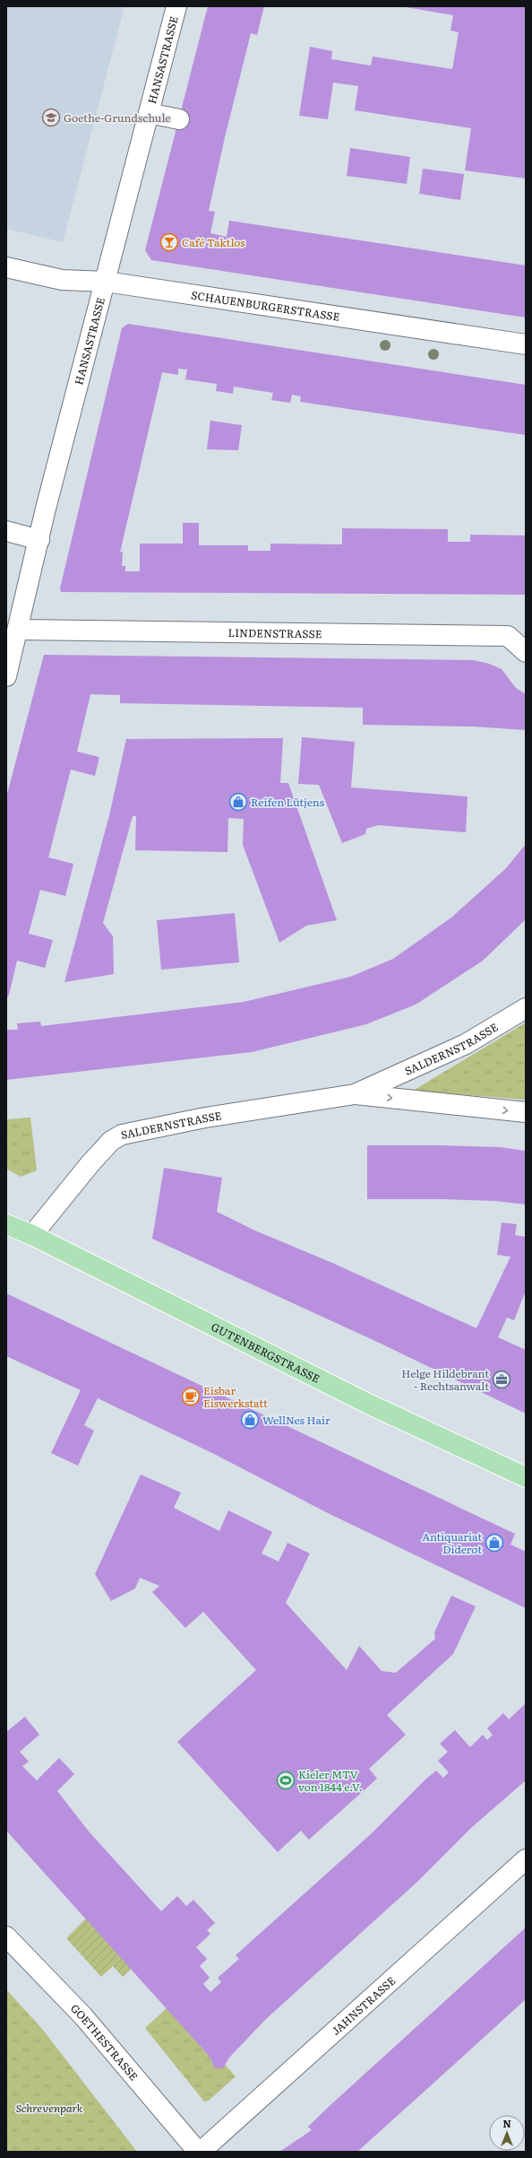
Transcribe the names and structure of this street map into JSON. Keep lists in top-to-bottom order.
{
  "streets": {
    "main road": ["GUTENBERGSTRASSE"],
    "street": [
      "HANSASTRASSE",
      "SCHAUENBURGERSTRASSE",
      "LINDENSTRASSE",
      "SALDERNSTRASSE",
      "JAHNSTRASSE",
      "GOETHESTRASSE"
    ]
  },
  "crossings": [
    ["HANSASTRASSE", "SCHAUENBURGERSTRASSE"],
    ["HANSASTRASSE", "LINDENSTRASSE"],
    ["SALDERNSTRASSE", "GUTENBERGSTRASSE"],
    ["JAHNSTRASSE", "GOETHESTRASSE"]
  ],
  "parks": ["Schrevenpark"],
  "places": {
    "school or university": ["Goethe-Grundschule"],
    "bar": ["Café Taktlos"],
    "shop": ["Reifen Lütjens", "WellNes Hair", "Antiquariat Diderot"],
    "office": ["Helge Hildebrant - Rechtsanwalt"],
    "cafe": ["Eisbar Eiswerkstatt"],
    "sports": ["Kieler MTV von 1844 e.V."]
  },
  "north": "top"
}
